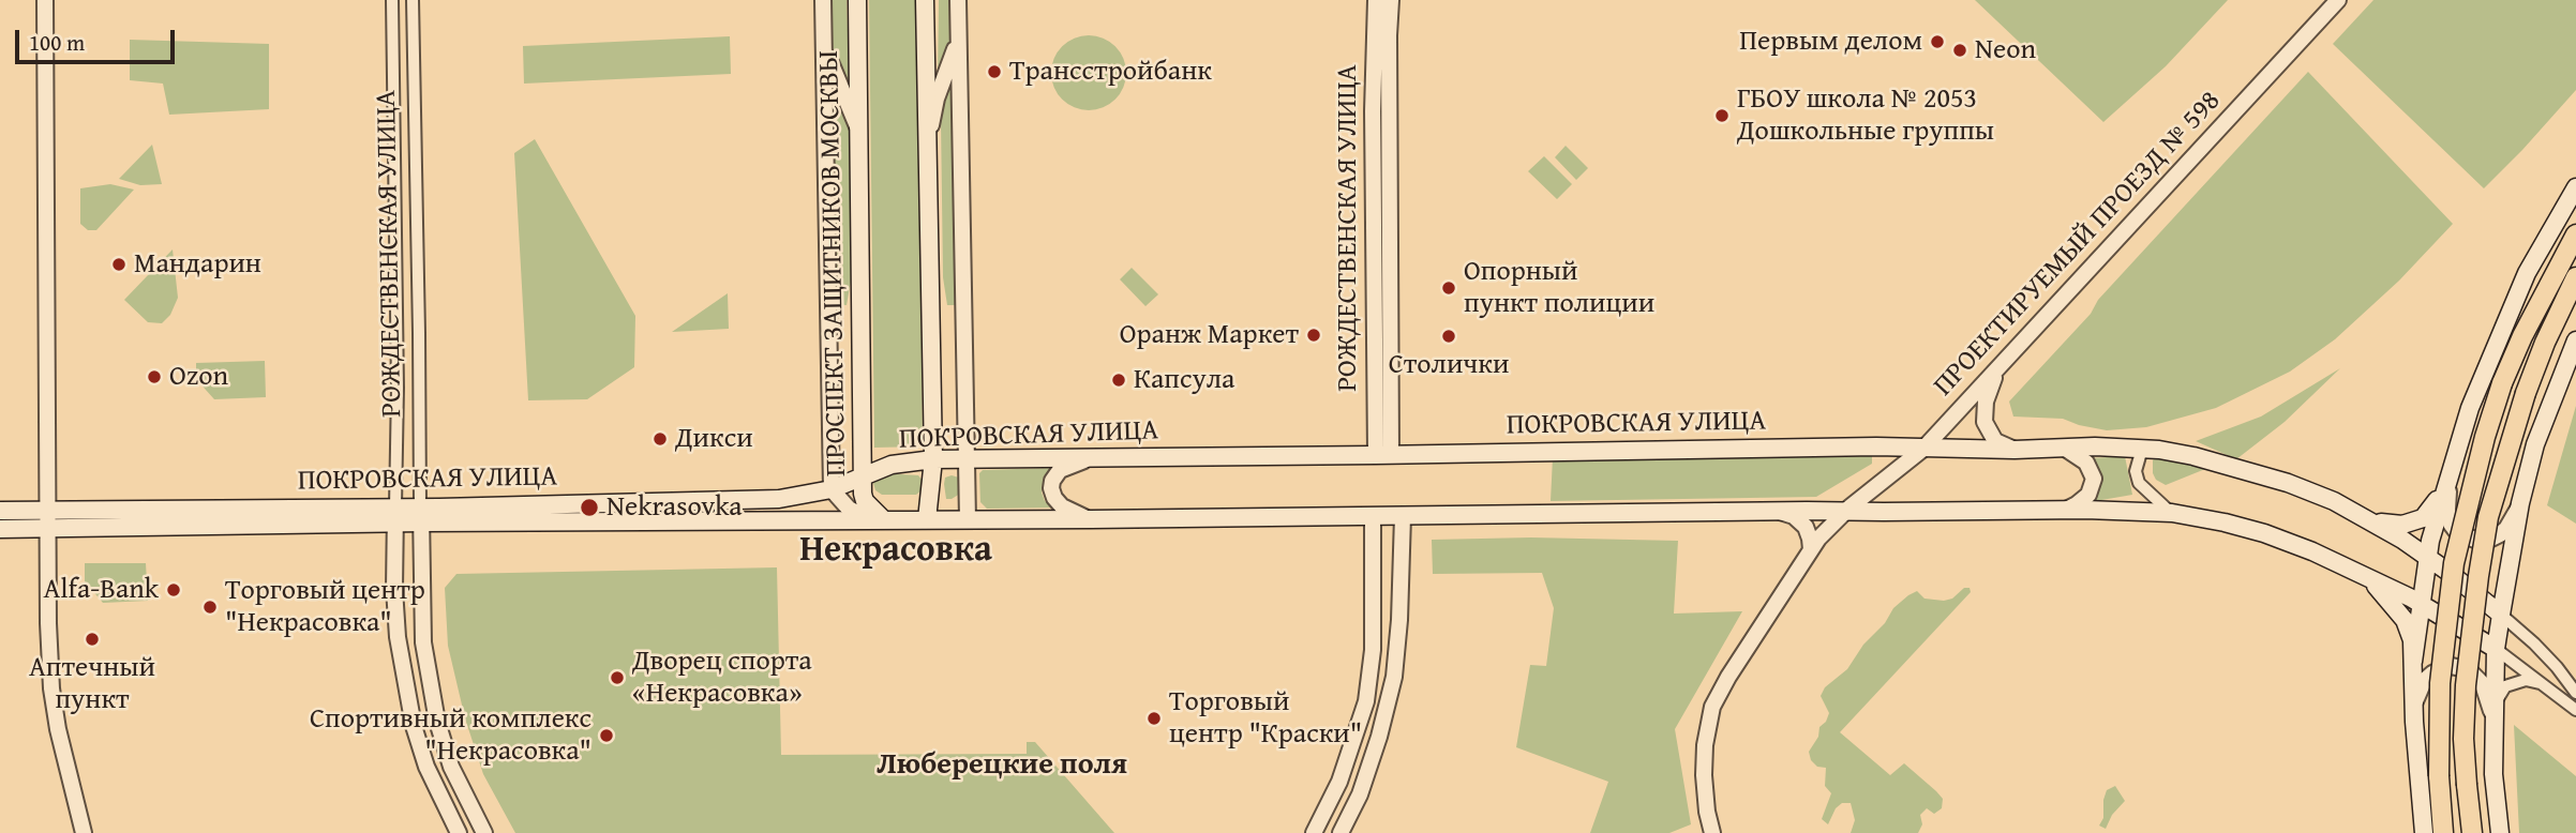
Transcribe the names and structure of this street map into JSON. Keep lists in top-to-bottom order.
{
  "streets": {
    "main road": ["ПРОСПЕКТ ЗАЩИТНИКОВ МОСКВЫ", "ПОКРОВСКАЯ УЛИЦА"],
    "street": ["РОЖДЕСТВЕНСКАЯ УЛИЦА", "ПРОЕКТИРУЕМЫЙ ПРОЕЗД № 598"]
  },
  "crossings": [
    ["РОЖДЕСТВЕНСКАЯ УЛИЦА", "ПОКРОВСКАЯ УЛИЦА"],
    ["ПРОЕКТИРУЕМЫЙ ПРОЕЗД № 598", "ПОКРОВСКАЯ УЛИЦА"],
    ["ПРОСПЕКТ ЗАЩИТНИКОВ МОСКВЫ", "ПОКРОВСКАЯ УЛИЦА"]
  ],
  "districts": ["Некрасовка", "Люберецкие поля"],
  "places": [
    "Первым делом",
    "Neon",
    "Трансстройбанк",
    "ГБОУ школа № 2053 Дошкольные группы",
    "Мандарин",
    "Опорный пункт полиции",
    "Оранж Маркет",
    "Столички",
    "Ozon",
    "Капсула",
    "Дикси",
    "Nekrasovka",
    "Alfa-Bank",
    "Торговый центр \"Некрасовка\"",
    "Аптечный пункт",
    "Дворец спорта «Некрасовка»",
    "Торговый центр \"Краски\"",
    "Спортивный комплекс \"Некрасовка\""
  ],
  "scale_bar": "100 m"
}
